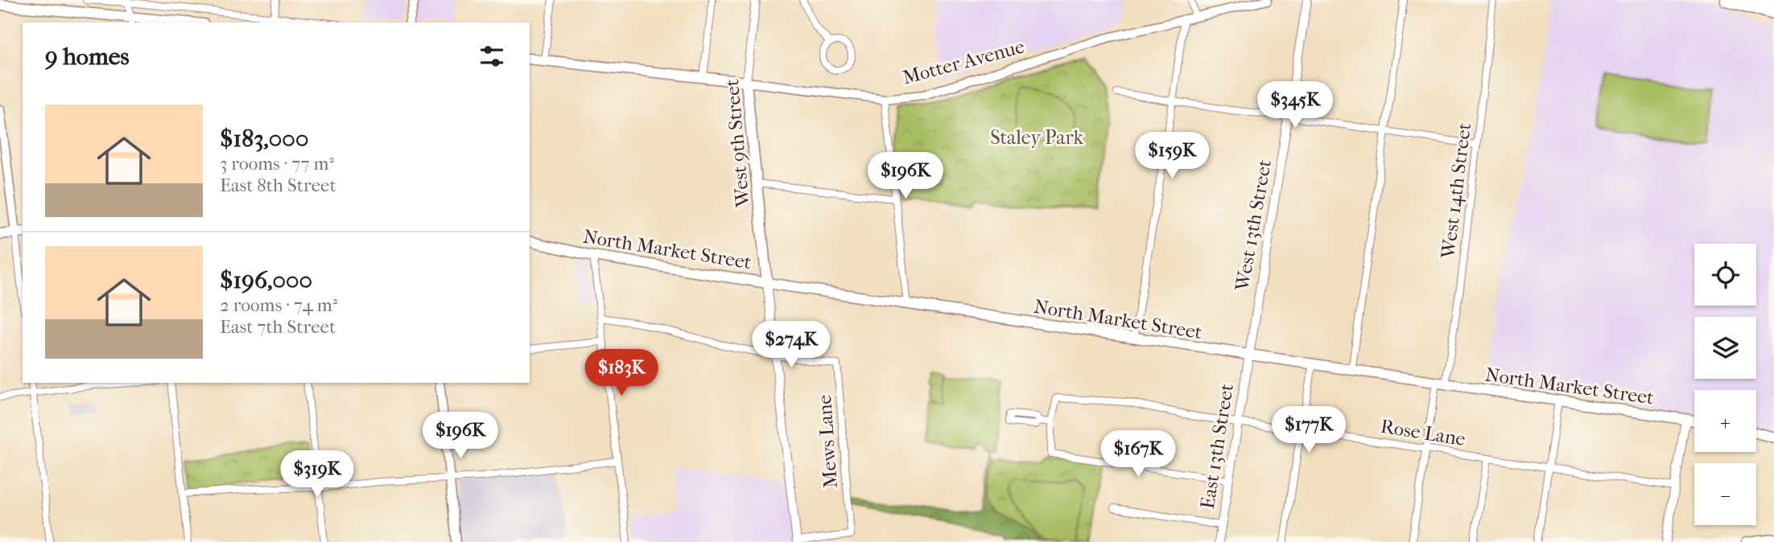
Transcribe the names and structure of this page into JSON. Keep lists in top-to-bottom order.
{
  "streets": {
    "main road": ["Motter Avenue", "West 9th Street", "North Market Street"],
    "street": [
      "West 14th Street",
      "West 13th Street",
      "Rose Lane",
      "Mews Lane",
      "East 13th Street"
    ]
  },
  "crossings": [
    ["Motter Avenue", "West 9th Street"],
    ["West 9th Street", "North Market Street"],
    ["West 14th Street", "North Market Street"],
    ["West 14th Street", "Rose Lane"],
    ["West 13th Street", "North Market Street"],
    ["West 13th Street", "East 13th Street"],
    ["North Market Street", "East 13th Street"],
    ["Rose Lane", "East 13th Street"]
  ],
  "parks": ["Staley Park"],
  "page": {
    "heading": "9 homes",
    "price": [
      "$345K",
      "$159K",
      "$196K",
      "$274K",
      "$183K",
      "$177K",
      "$196K",
      "$167K",
      "$319K"
    ],
    "list": [
      {
        "name": "$183,000",
        "note": "3 rooms · 77 m² · East 8th Street"
      },
      {
        "name": "$196,000",
        "note": "2 rooms · 74 m² · East 7th Street"
      }
    ],
    "map_buttons": ["+", "−"]
  }
}
